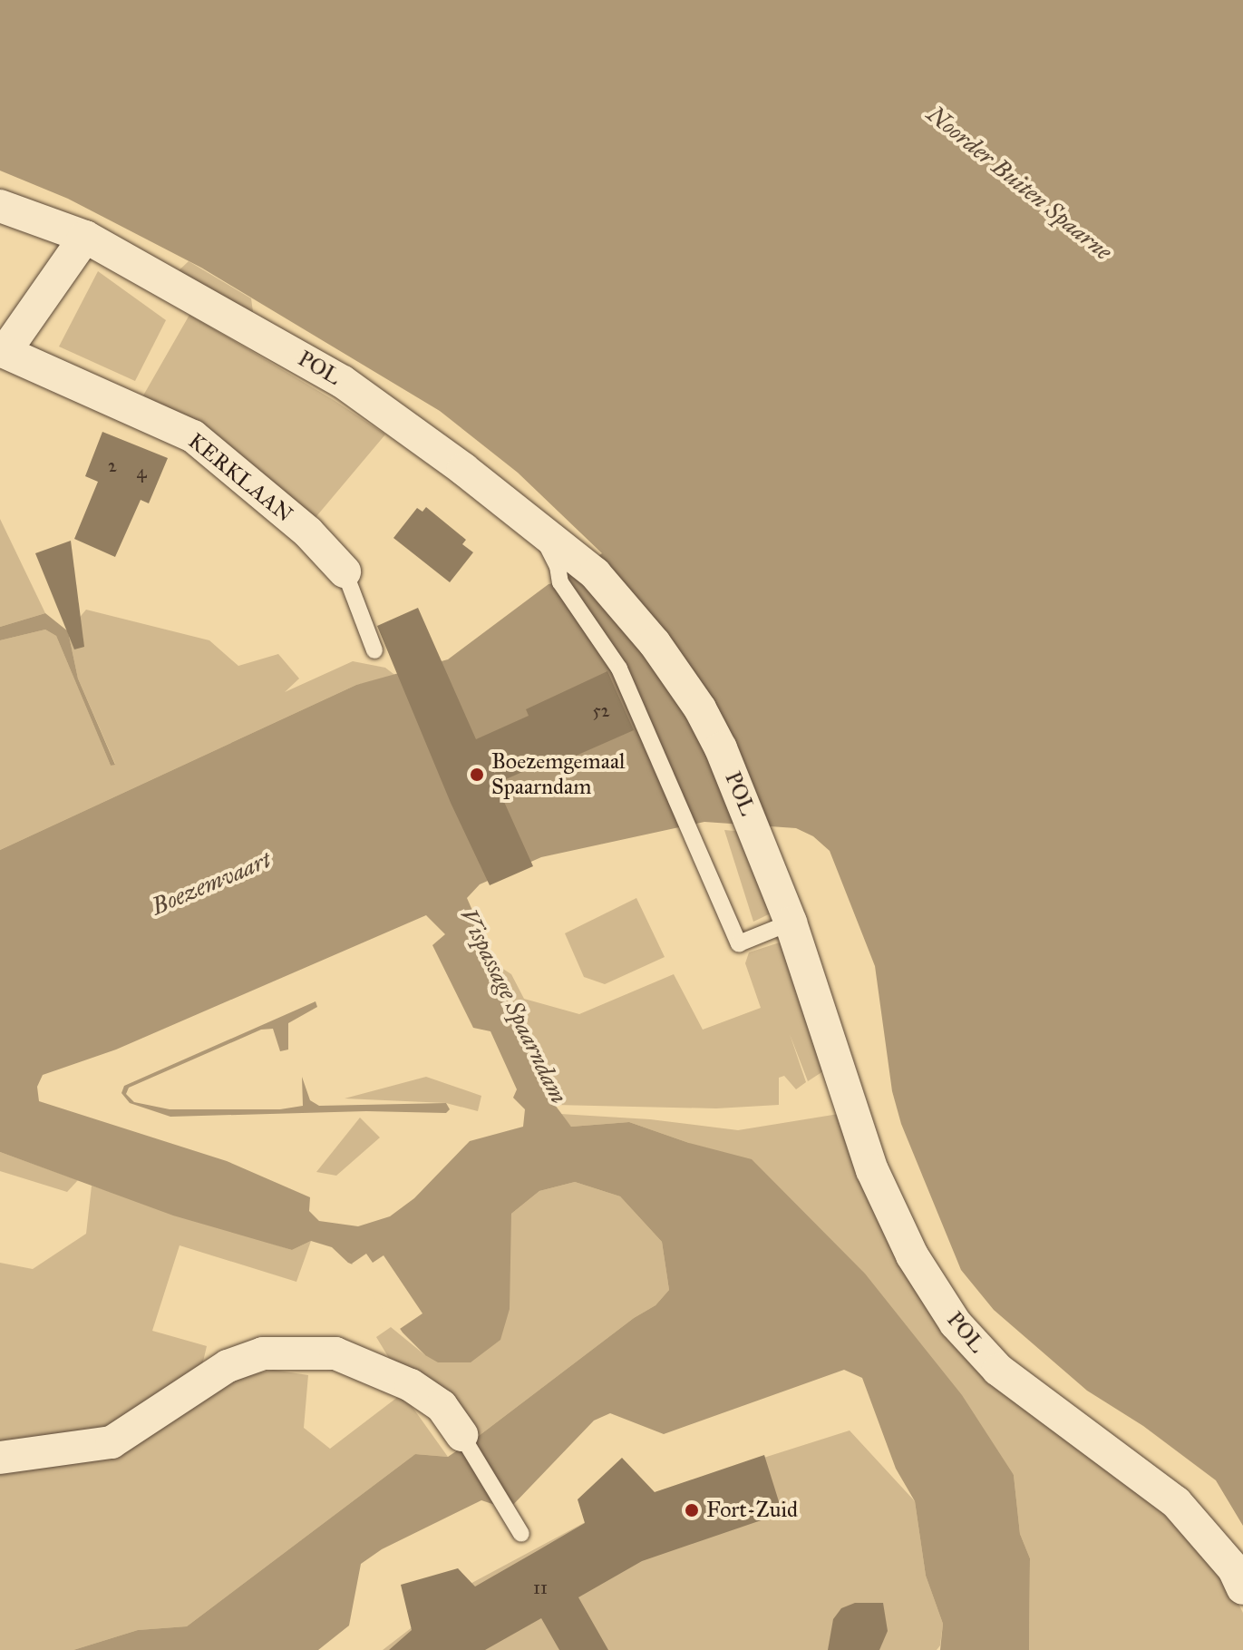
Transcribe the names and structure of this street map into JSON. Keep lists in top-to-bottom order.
{
  "streets": {
    "street": ["POL", "KERKLAAN"]
  },
  "crossings": [
    ["POL", "KERKLAAN"]
  ],
  "water": ["Noorder Buiten Spaarne", "Boezemvaart", "Vispassage Spaarndam"],
  "places": ["Boezemgemaal Spaarndam", "Fort-Zuid"],
  "house_numbers": [
    "2",
    "4",
    "52",
    "11"
  ]
}
